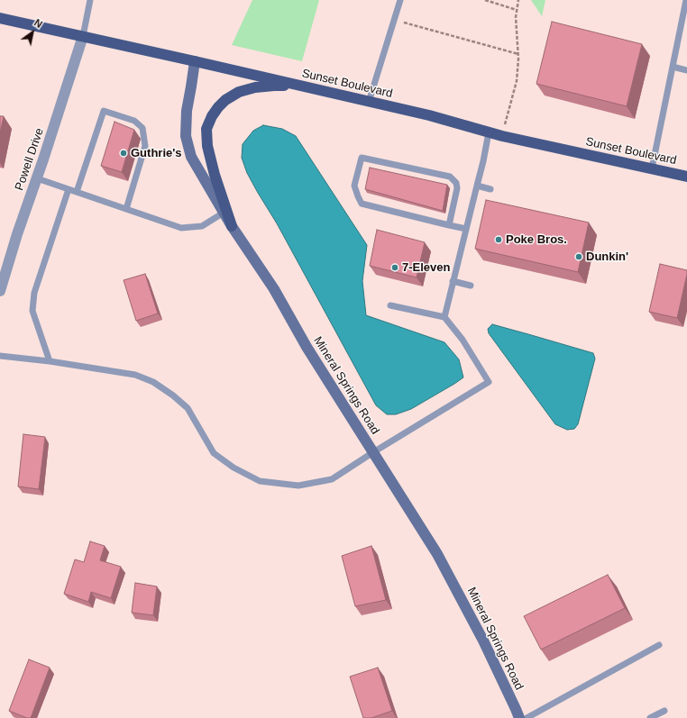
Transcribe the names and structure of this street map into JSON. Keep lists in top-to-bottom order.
{
  "streets": {
    "main road": ["Sunset Boulevard"],
    "street": ["Powell Drive", "Mineral Springs Road"]
  },
  "crossings": [
    ["Sunset Boulevard", "Powell Drive"],
    ["Sunset Boulevard", "Mineral Springs Road"]
  ],
  "places": [
    "Guthrie's",
    "Poke Bros.",
    "Dunkin'",
    "7-Eleven"
  ],
  "north": "top right"
}
